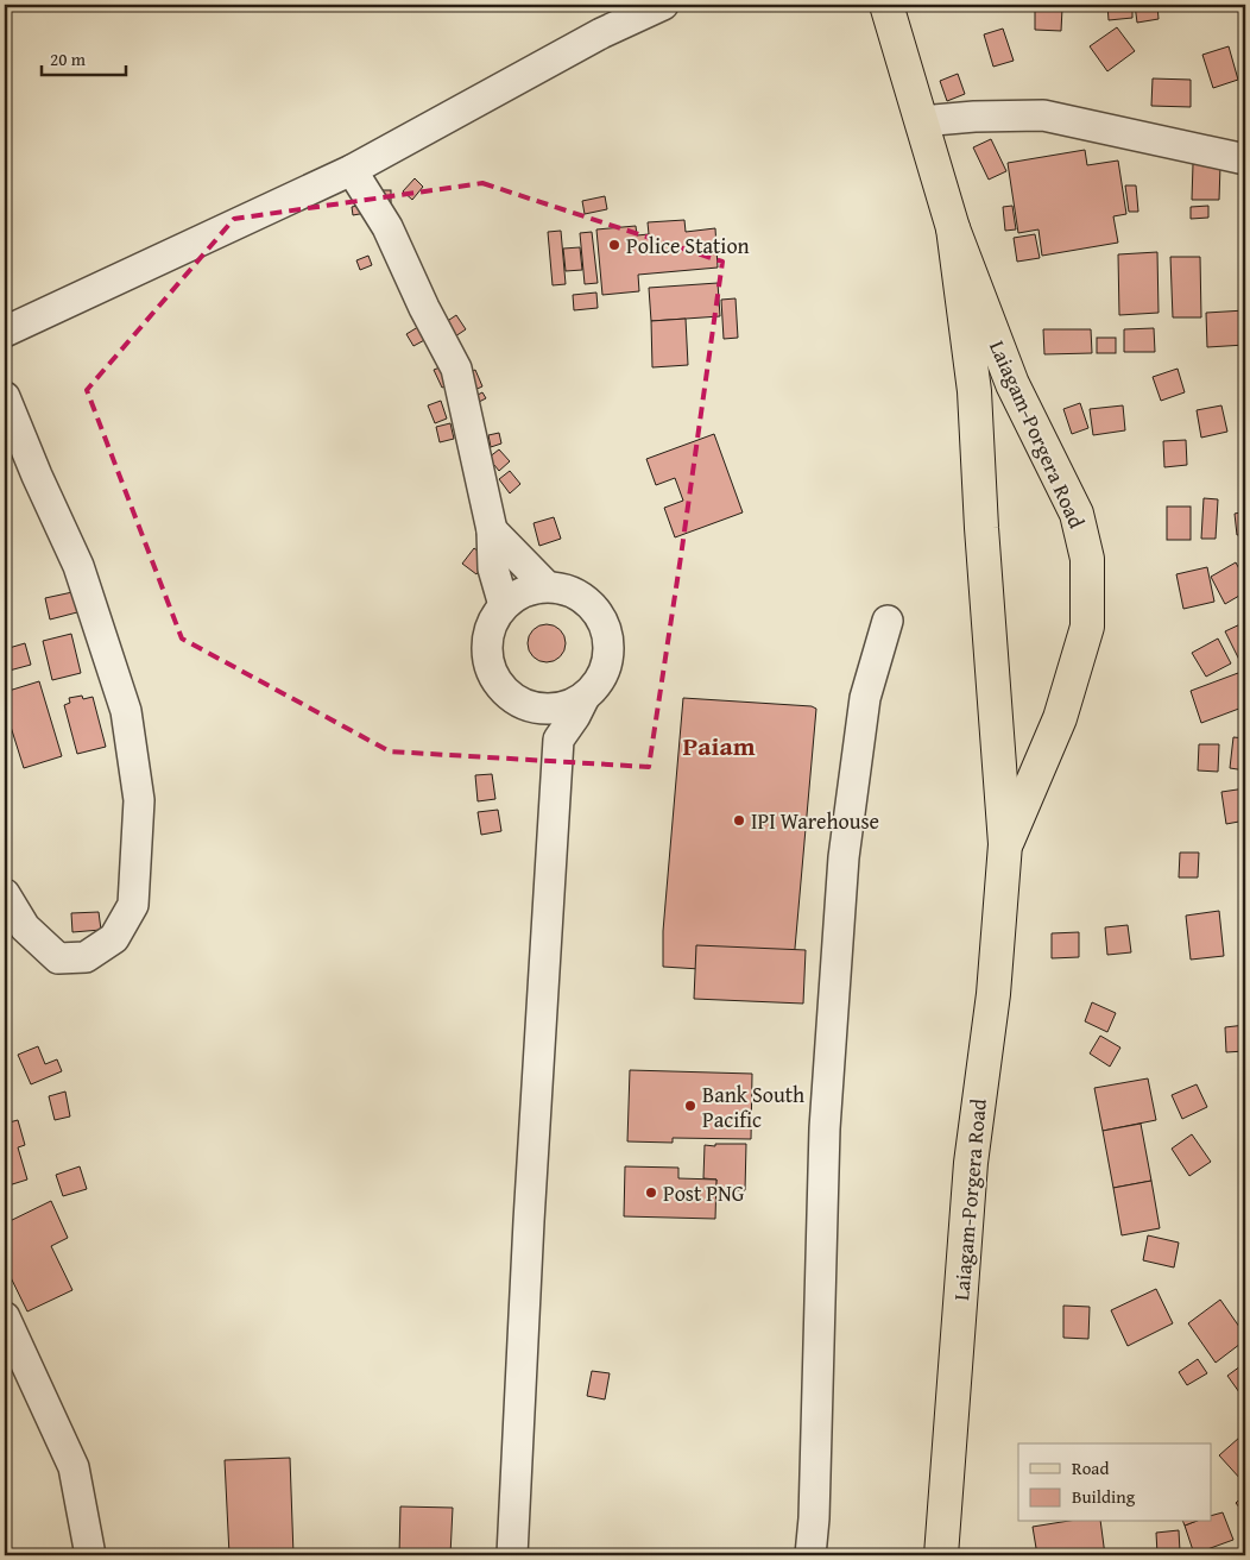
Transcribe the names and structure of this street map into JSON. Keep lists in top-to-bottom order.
{
  "streets": {
    "main road": ["Laiagam-Porgera Road"]
  },
  "districts": ["Paiam"],
  "places": [
    "Police Station",
    "IPI Warehouse",
    "Bank South Pacific",
    "Post PNG"
  ],
  "legend": ["Road", "Building"],
  "scale_bar": "20 m"
}
